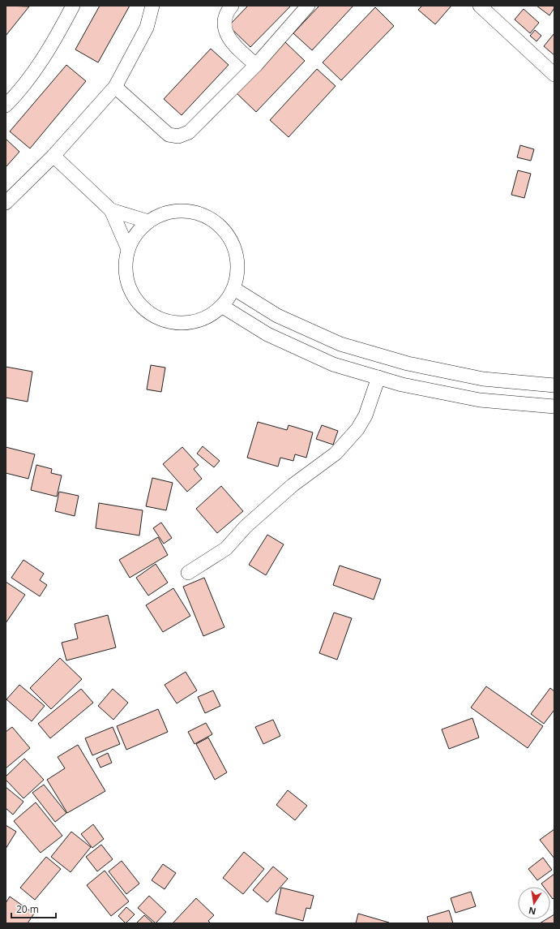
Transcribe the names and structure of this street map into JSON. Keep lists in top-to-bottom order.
{
  "scale_bar": "20 m",
  "north": "bottom"
}
